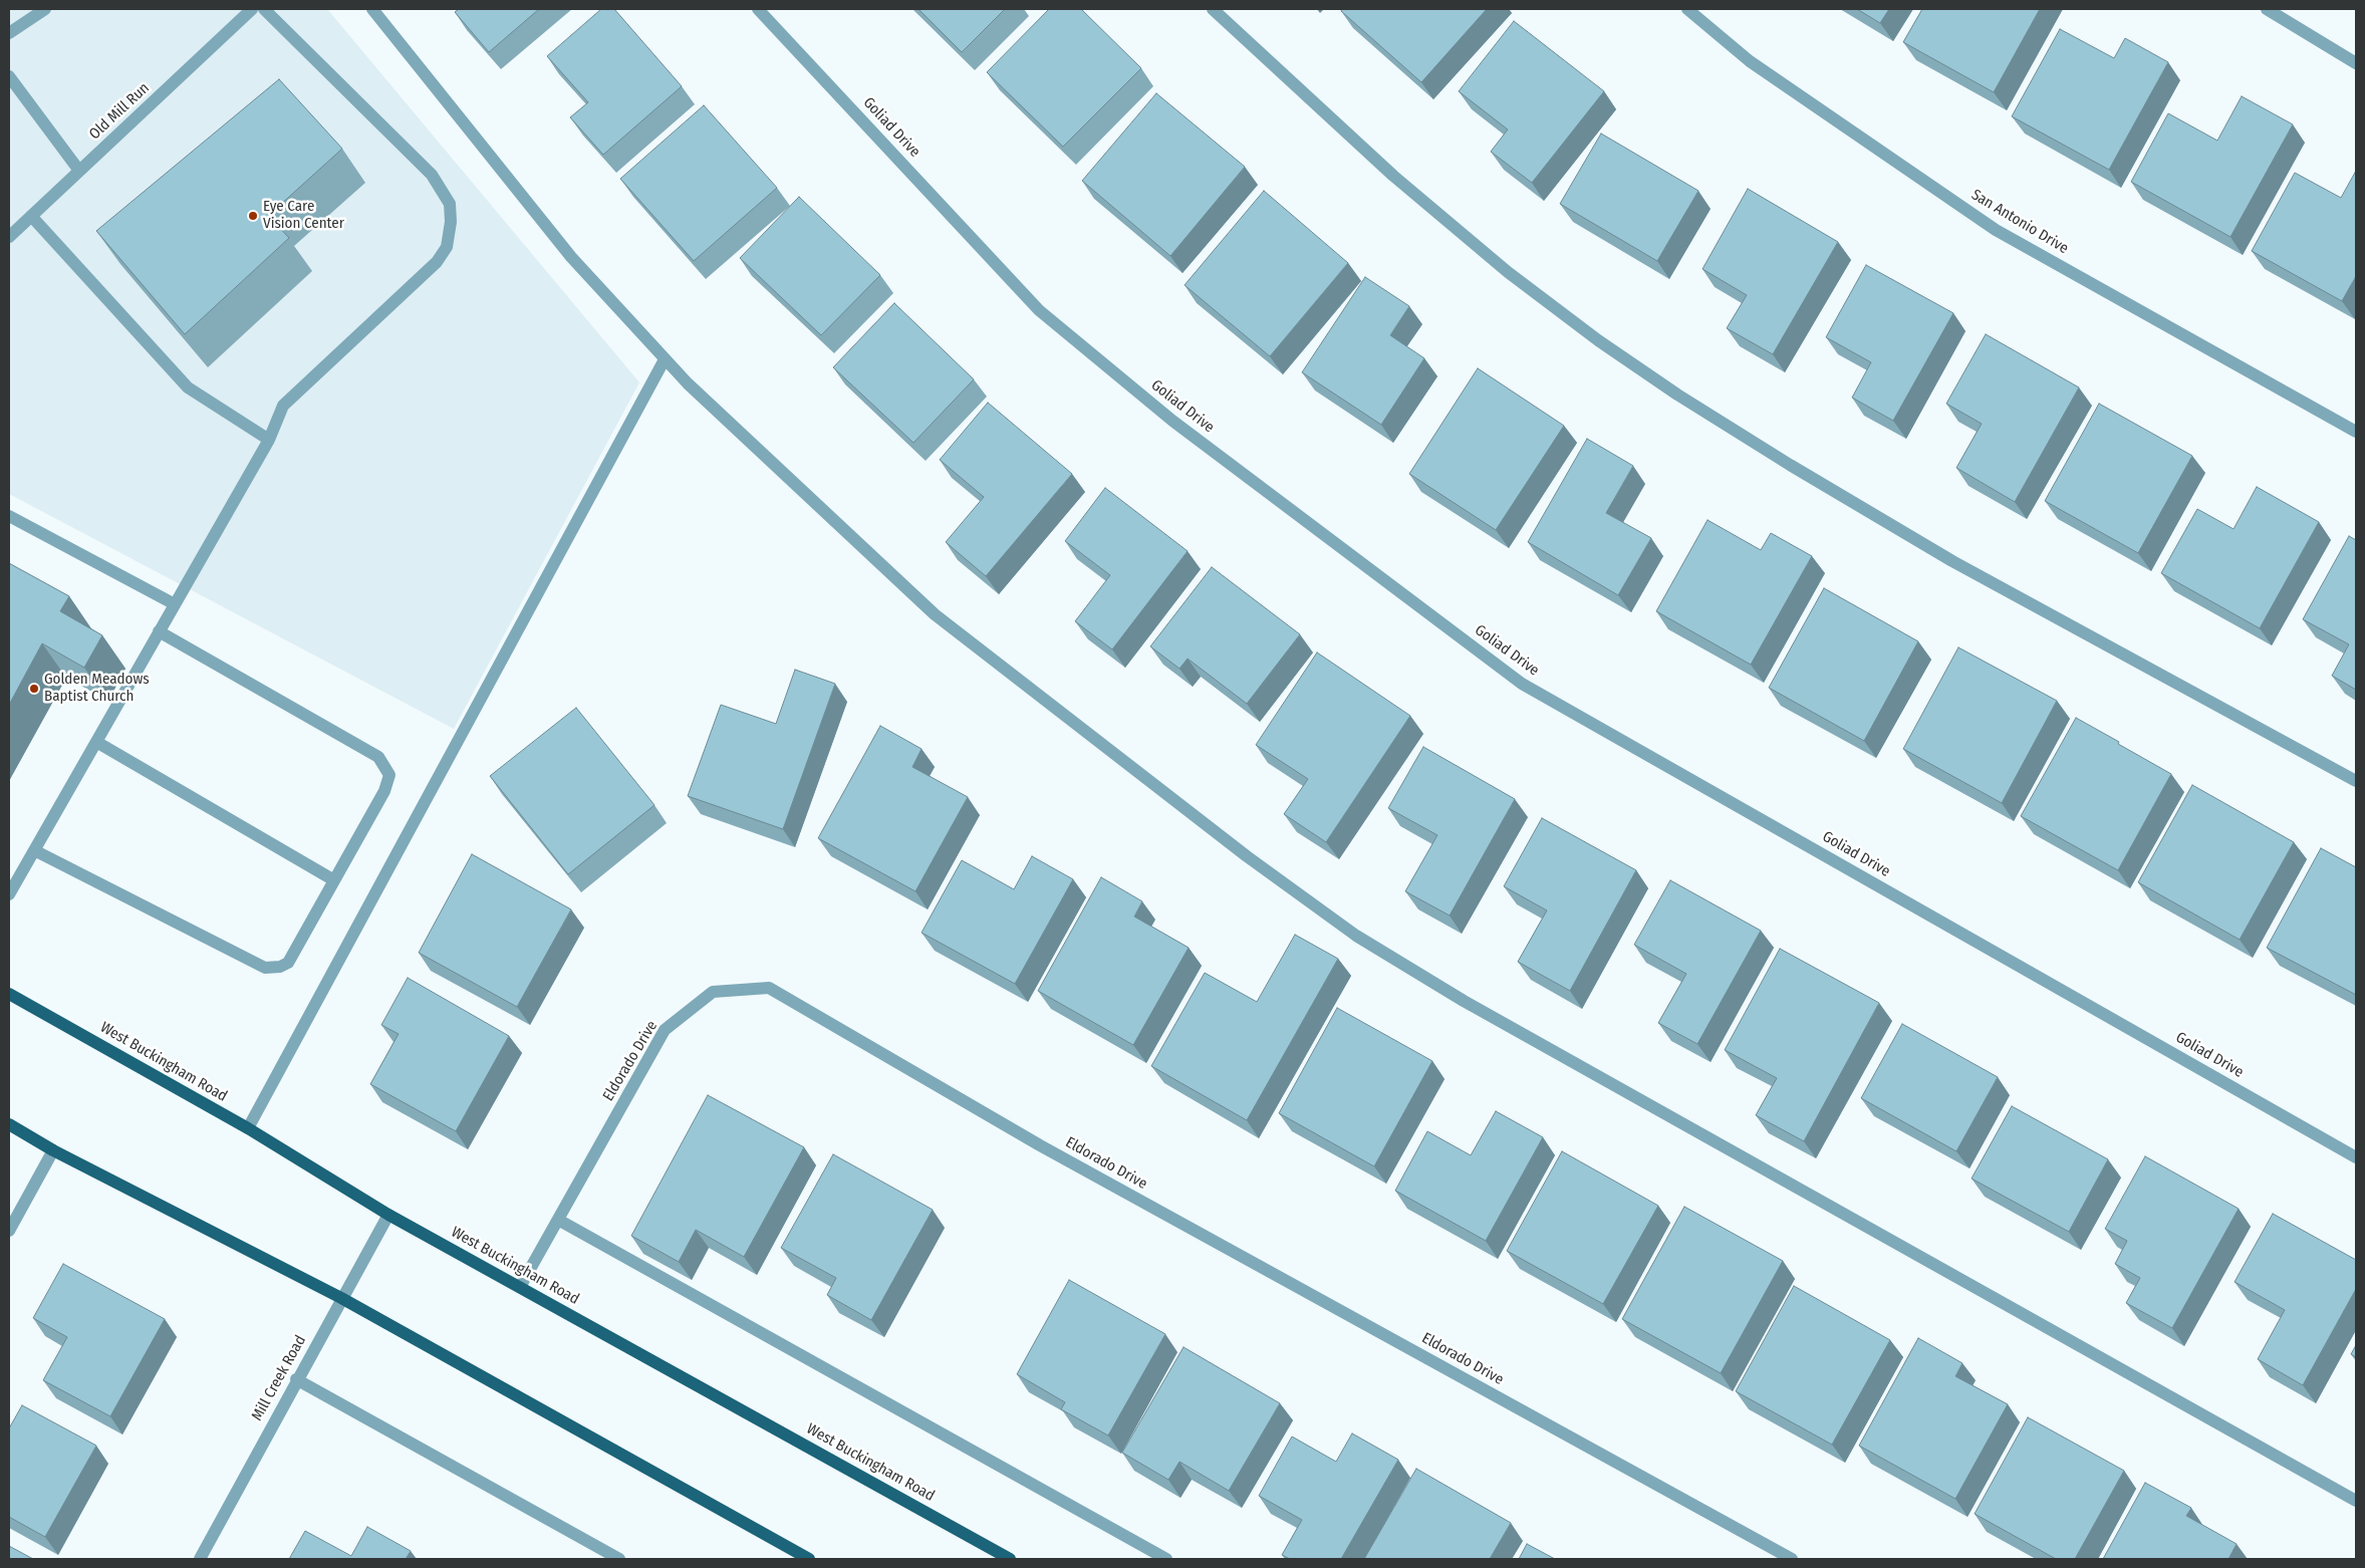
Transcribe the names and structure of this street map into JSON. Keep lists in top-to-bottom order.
{
  "streets": {
    "main road": ["West Buckingham Road"],
    "street": [
      "Old Mill Run",
      "Goliad Drive",
      "San Antonio Drive",
      "Eldorado Drive",
      "Mill Creek Road"
    ]
  },
  "crossings": [
    ["Eldorado Drive", "West Buckingham Road"],
    ["West Buckingham Road", "Mill Creek Road"]
  ],
  "places": ["Eye Care Vision Center", "Golden Meadows Baptist Church"]
}
